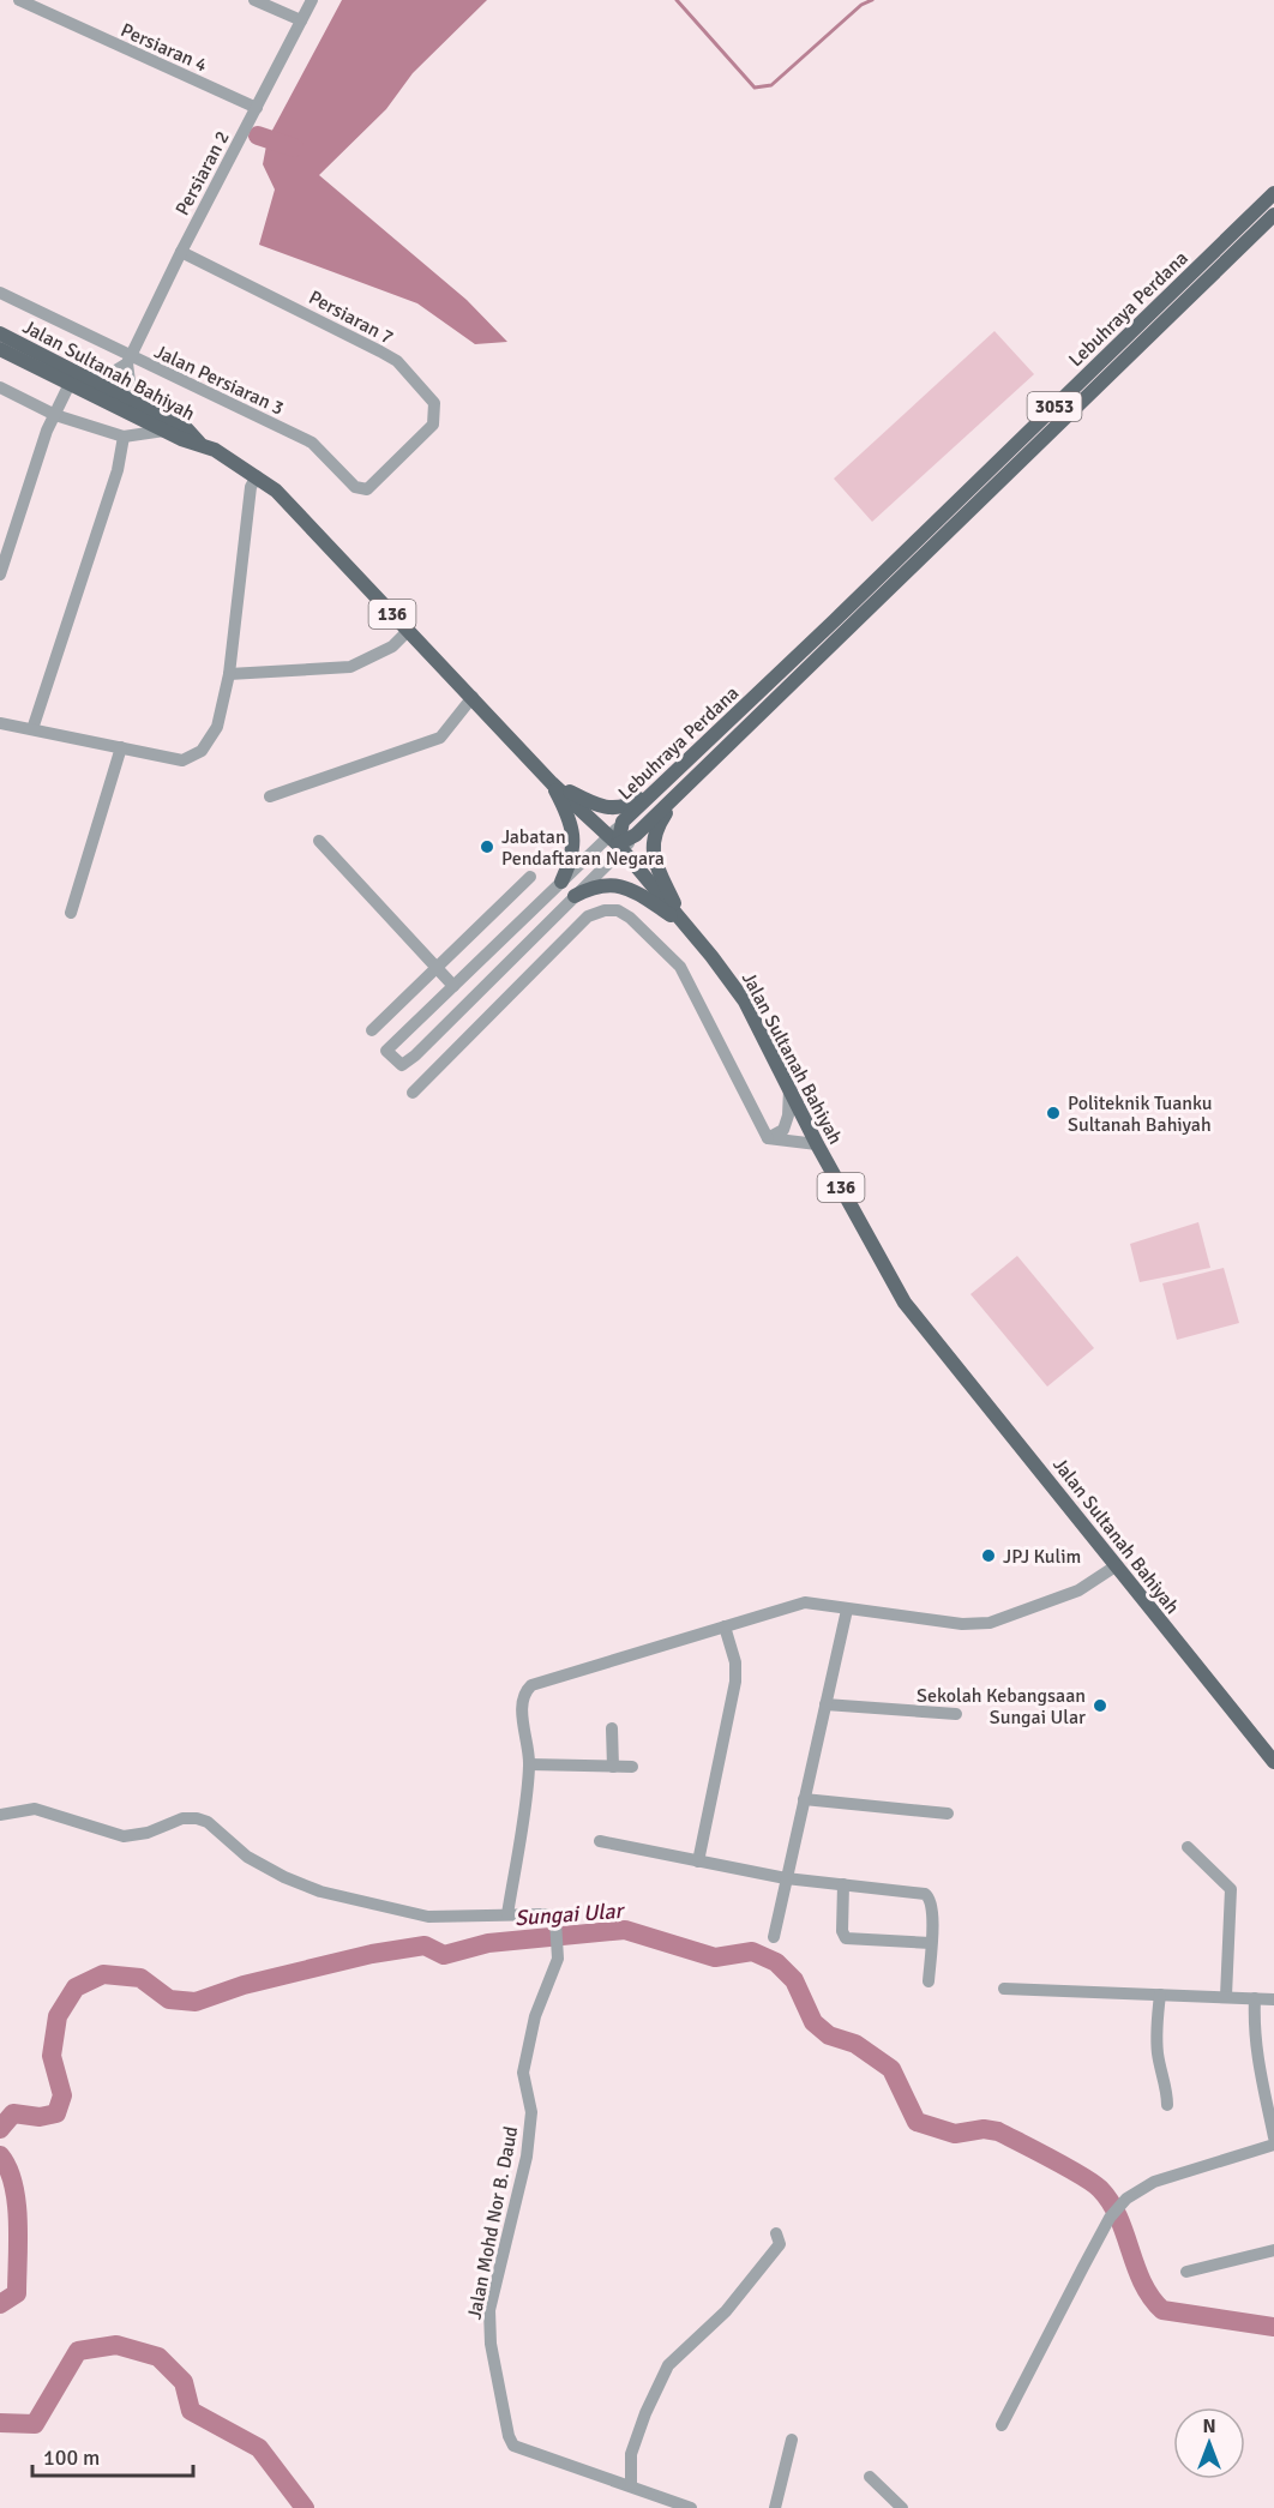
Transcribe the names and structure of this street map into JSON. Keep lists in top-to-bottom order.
{
  "streets": {
    "main road": [
      "Lebuhraya Perdana",
      "Jalan Sultanah Bahiyah",
      "3053",
      "136"
    ],
    "street": [
      "Persiaran 4",
      "Persiaran 2",
      "Persiaran 7",
      "Jalan Persiaran 3",
      "Jalan Mohd Nor B. Daud"
    ]
  },
  "crossings": [
    ["Persiaran 4", "Persiaran 2"],
    ["Persiaran 2", "Persiaran 7"],
    ["Persiaran 2", "Jalan Persiaran 3"],
    ["Lebuhraya Perdana", "Jalan Sultanah Bahiyah"],
    ["Persiaran 7", "Jalan Persiaran 3"]
  ],
  "water": ["Sungai Ular"],
  "places": [
    "Jabatan Pendaftaran Negara",
    "Politeknik Tuanku Sultanah Bahiyah",
    "JPJ Kulim",
    "Sekolah Kebangsaan Sungai Ular"
  ],
  "scale_bar": "100 m",
  "north": "top"
}
